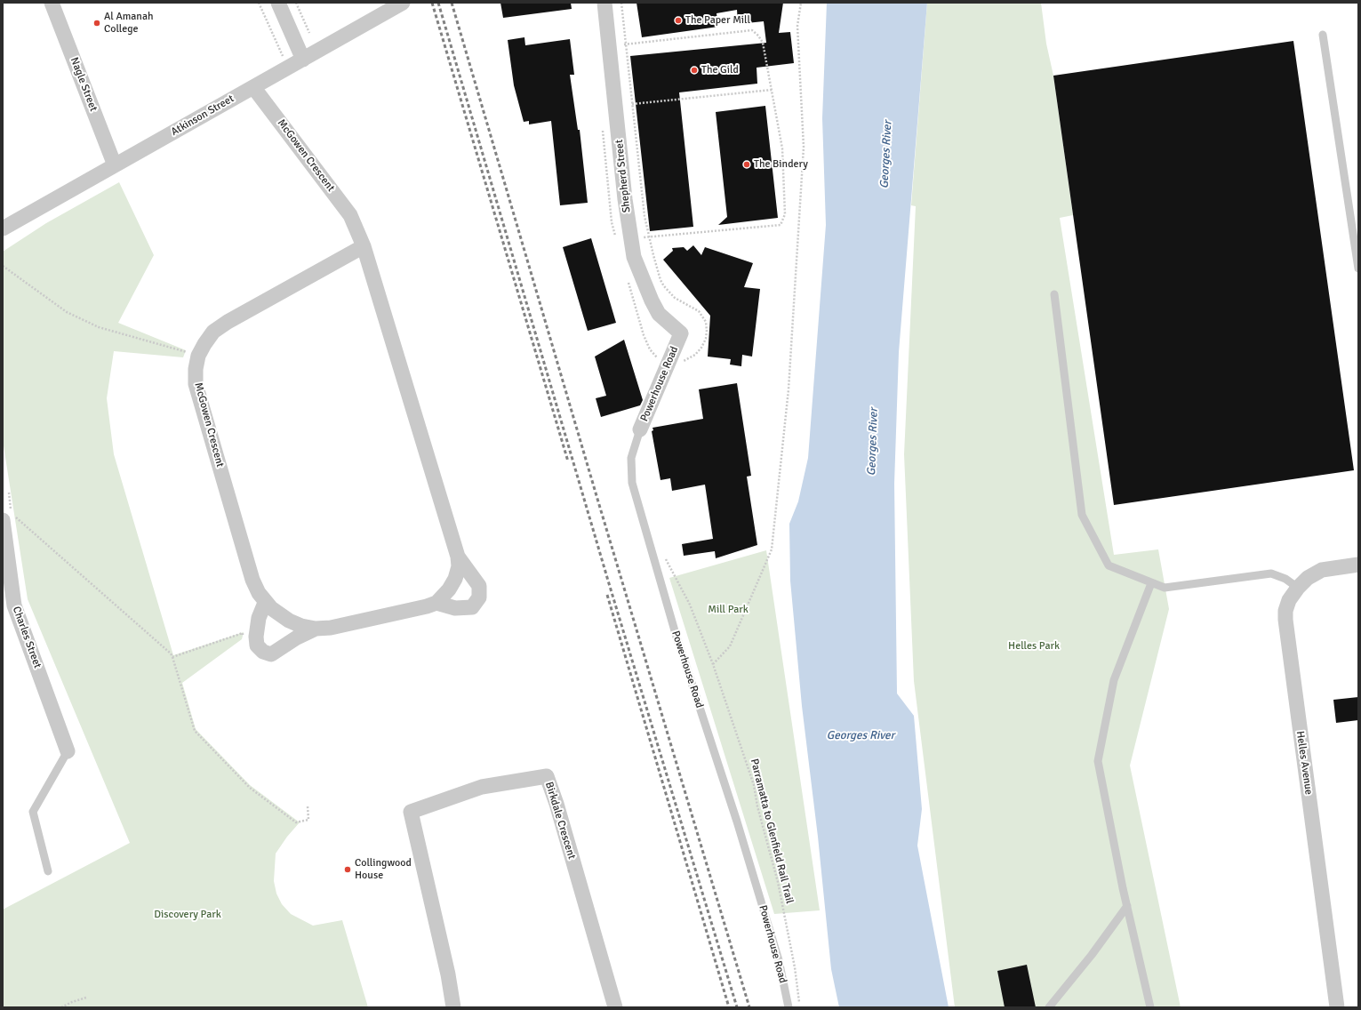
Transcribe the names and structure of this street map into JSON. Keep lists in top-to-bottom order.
{
  "streets": {
    "street": [
      "Nagle Street",
      "Atkinson Street",
      "McGowen Crescent",
      "Shepherd Street",
      "Powerhouse Road",
      "Charles Street",
      "Helles Avenue",
      "Birkdale Crescent"
    ],
    "path": ["Parramatta to Glenfield Rail Trail"]
  },
  "crossings": [
    ["Nagle Street", "Atkinson Street"],
    ["Atkinson Street", "McGowen Crescent"],
    ["Shepherd Street", "Powerhouse Road"]
  ],
  "water": ["Georges River"],
  "parks": ["Mill Park", "Helles Park", "Discovery Park"],
  "places": [
    "The Paper Mill",
    "Al Amanah College",
    "The Gild",
    "The Bindery",
    "Collingwood House"
  ]
}
